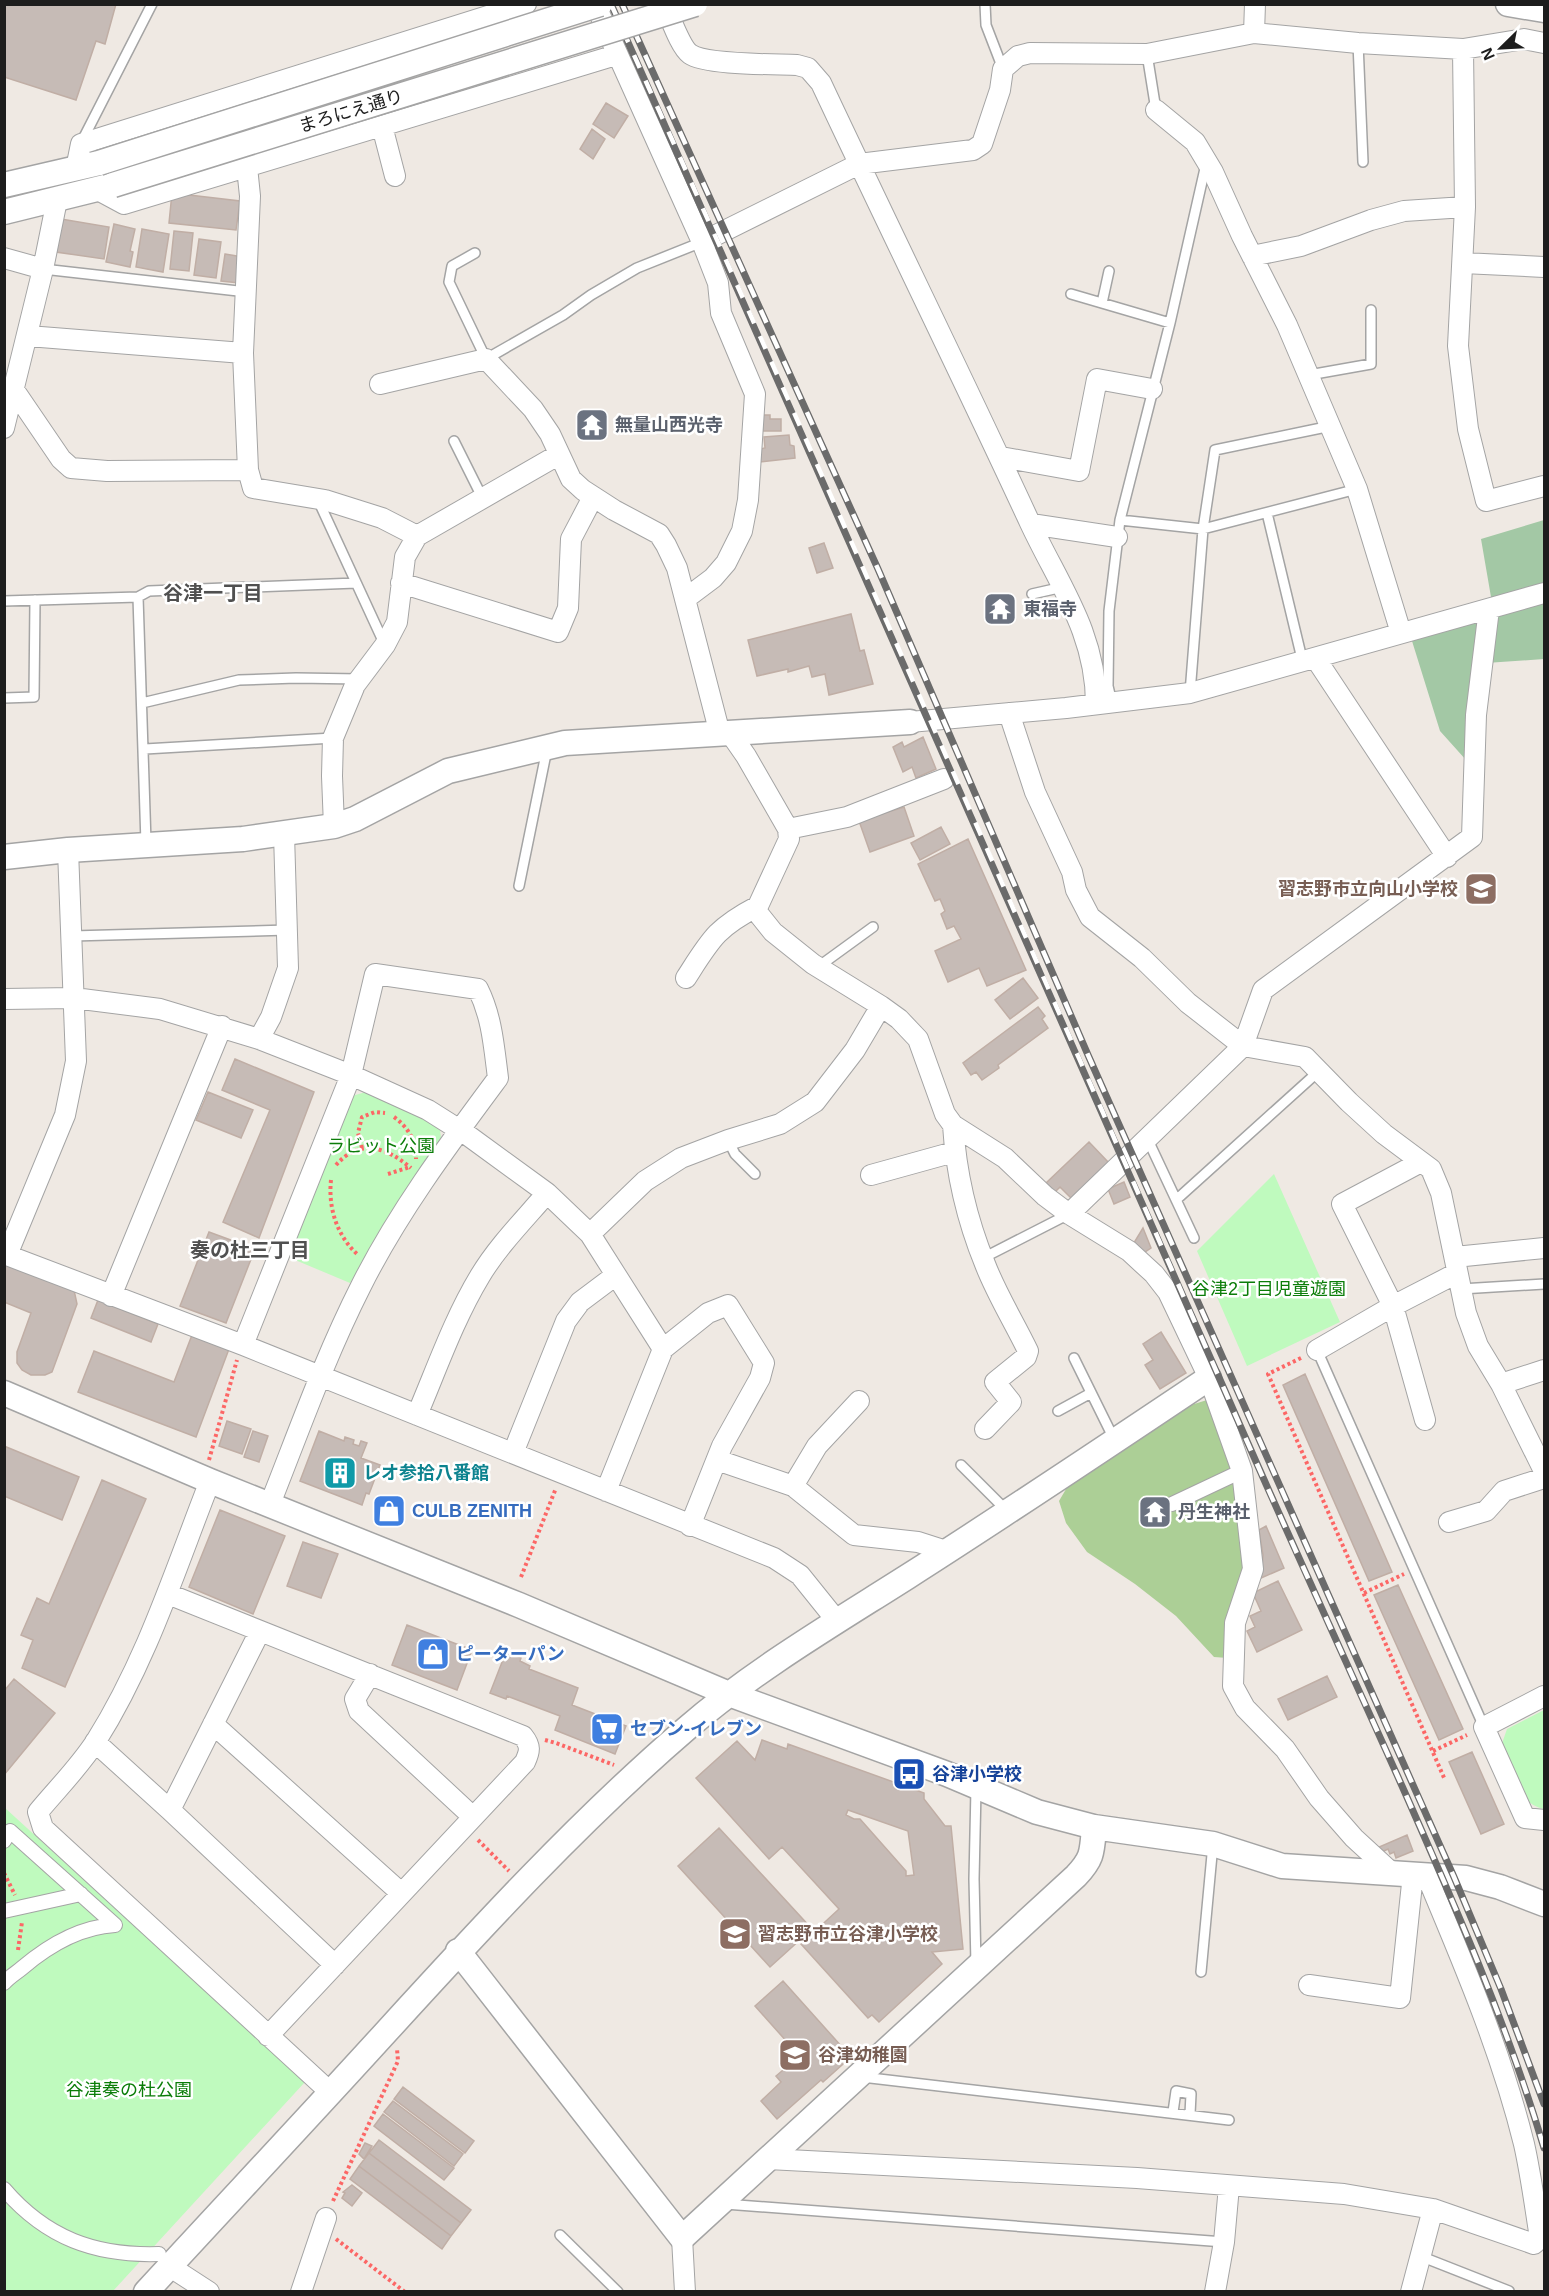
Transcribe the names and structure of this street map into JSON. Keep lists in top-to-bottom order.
{
  "streets": {
    "street": ["まろにえ通り"]
  },
  "districts": ["谷津一丁目", "奏の杜三丁目"],
  "parks": ["ラビット公園", "谷津2丁目児童遊園", "谷津奏の杜公園"],
  "places": {
    "temple": ["無量山西光寺", "東福寺", "丹生神社"],
    "school or university": ["習志野市立向山小学校", "習志野市立谷津小学校", "谷津幼稚園"],
    "building": ["レオ参拾八番館"],
    "shop": ["CULB ZENITH", "ピーターパン"],
    "supermarket": ["セブン-イレブン"],
    "bus stop": ["谷津小学校"]
  },
  "north": "bottom left"
}
